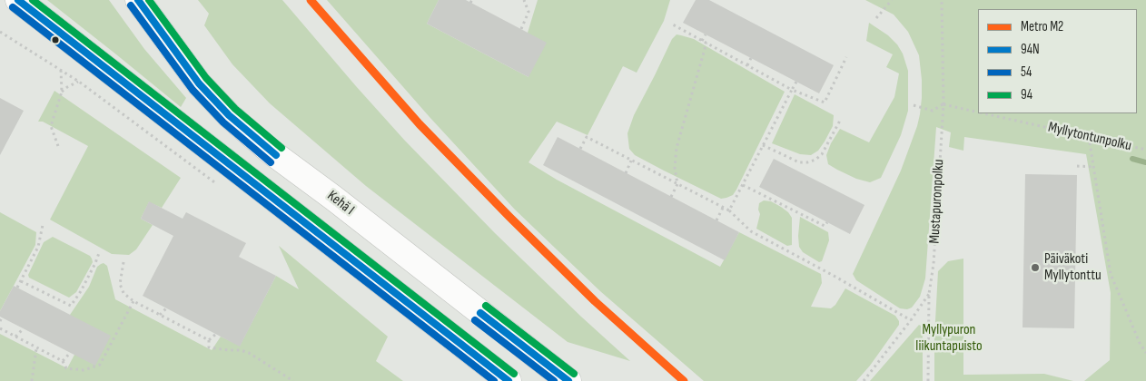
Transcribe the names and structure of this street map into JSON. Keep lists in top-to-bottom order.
{
  "streets": {
    "highway": ["Kehä I"],
    "path": ["Myllytontunpolku", "Mustapuronpolku"]
  },
  "crossings": [
    ["Myllytontunpolku", "Mustapuronpolku"]
  ],
  "parks": ["Myllypuron liikuntapuisto"],
  "places": ["Päiväkoti Myllytonttu"],
  "lines": [
    "metro line M2",
    "transit line 94N",
    "transit line 94",
    "transit line 54"
  ],
  "legend": [
    "Metro M2",
    "94N",
    "54",
    "94"
  ]
}
